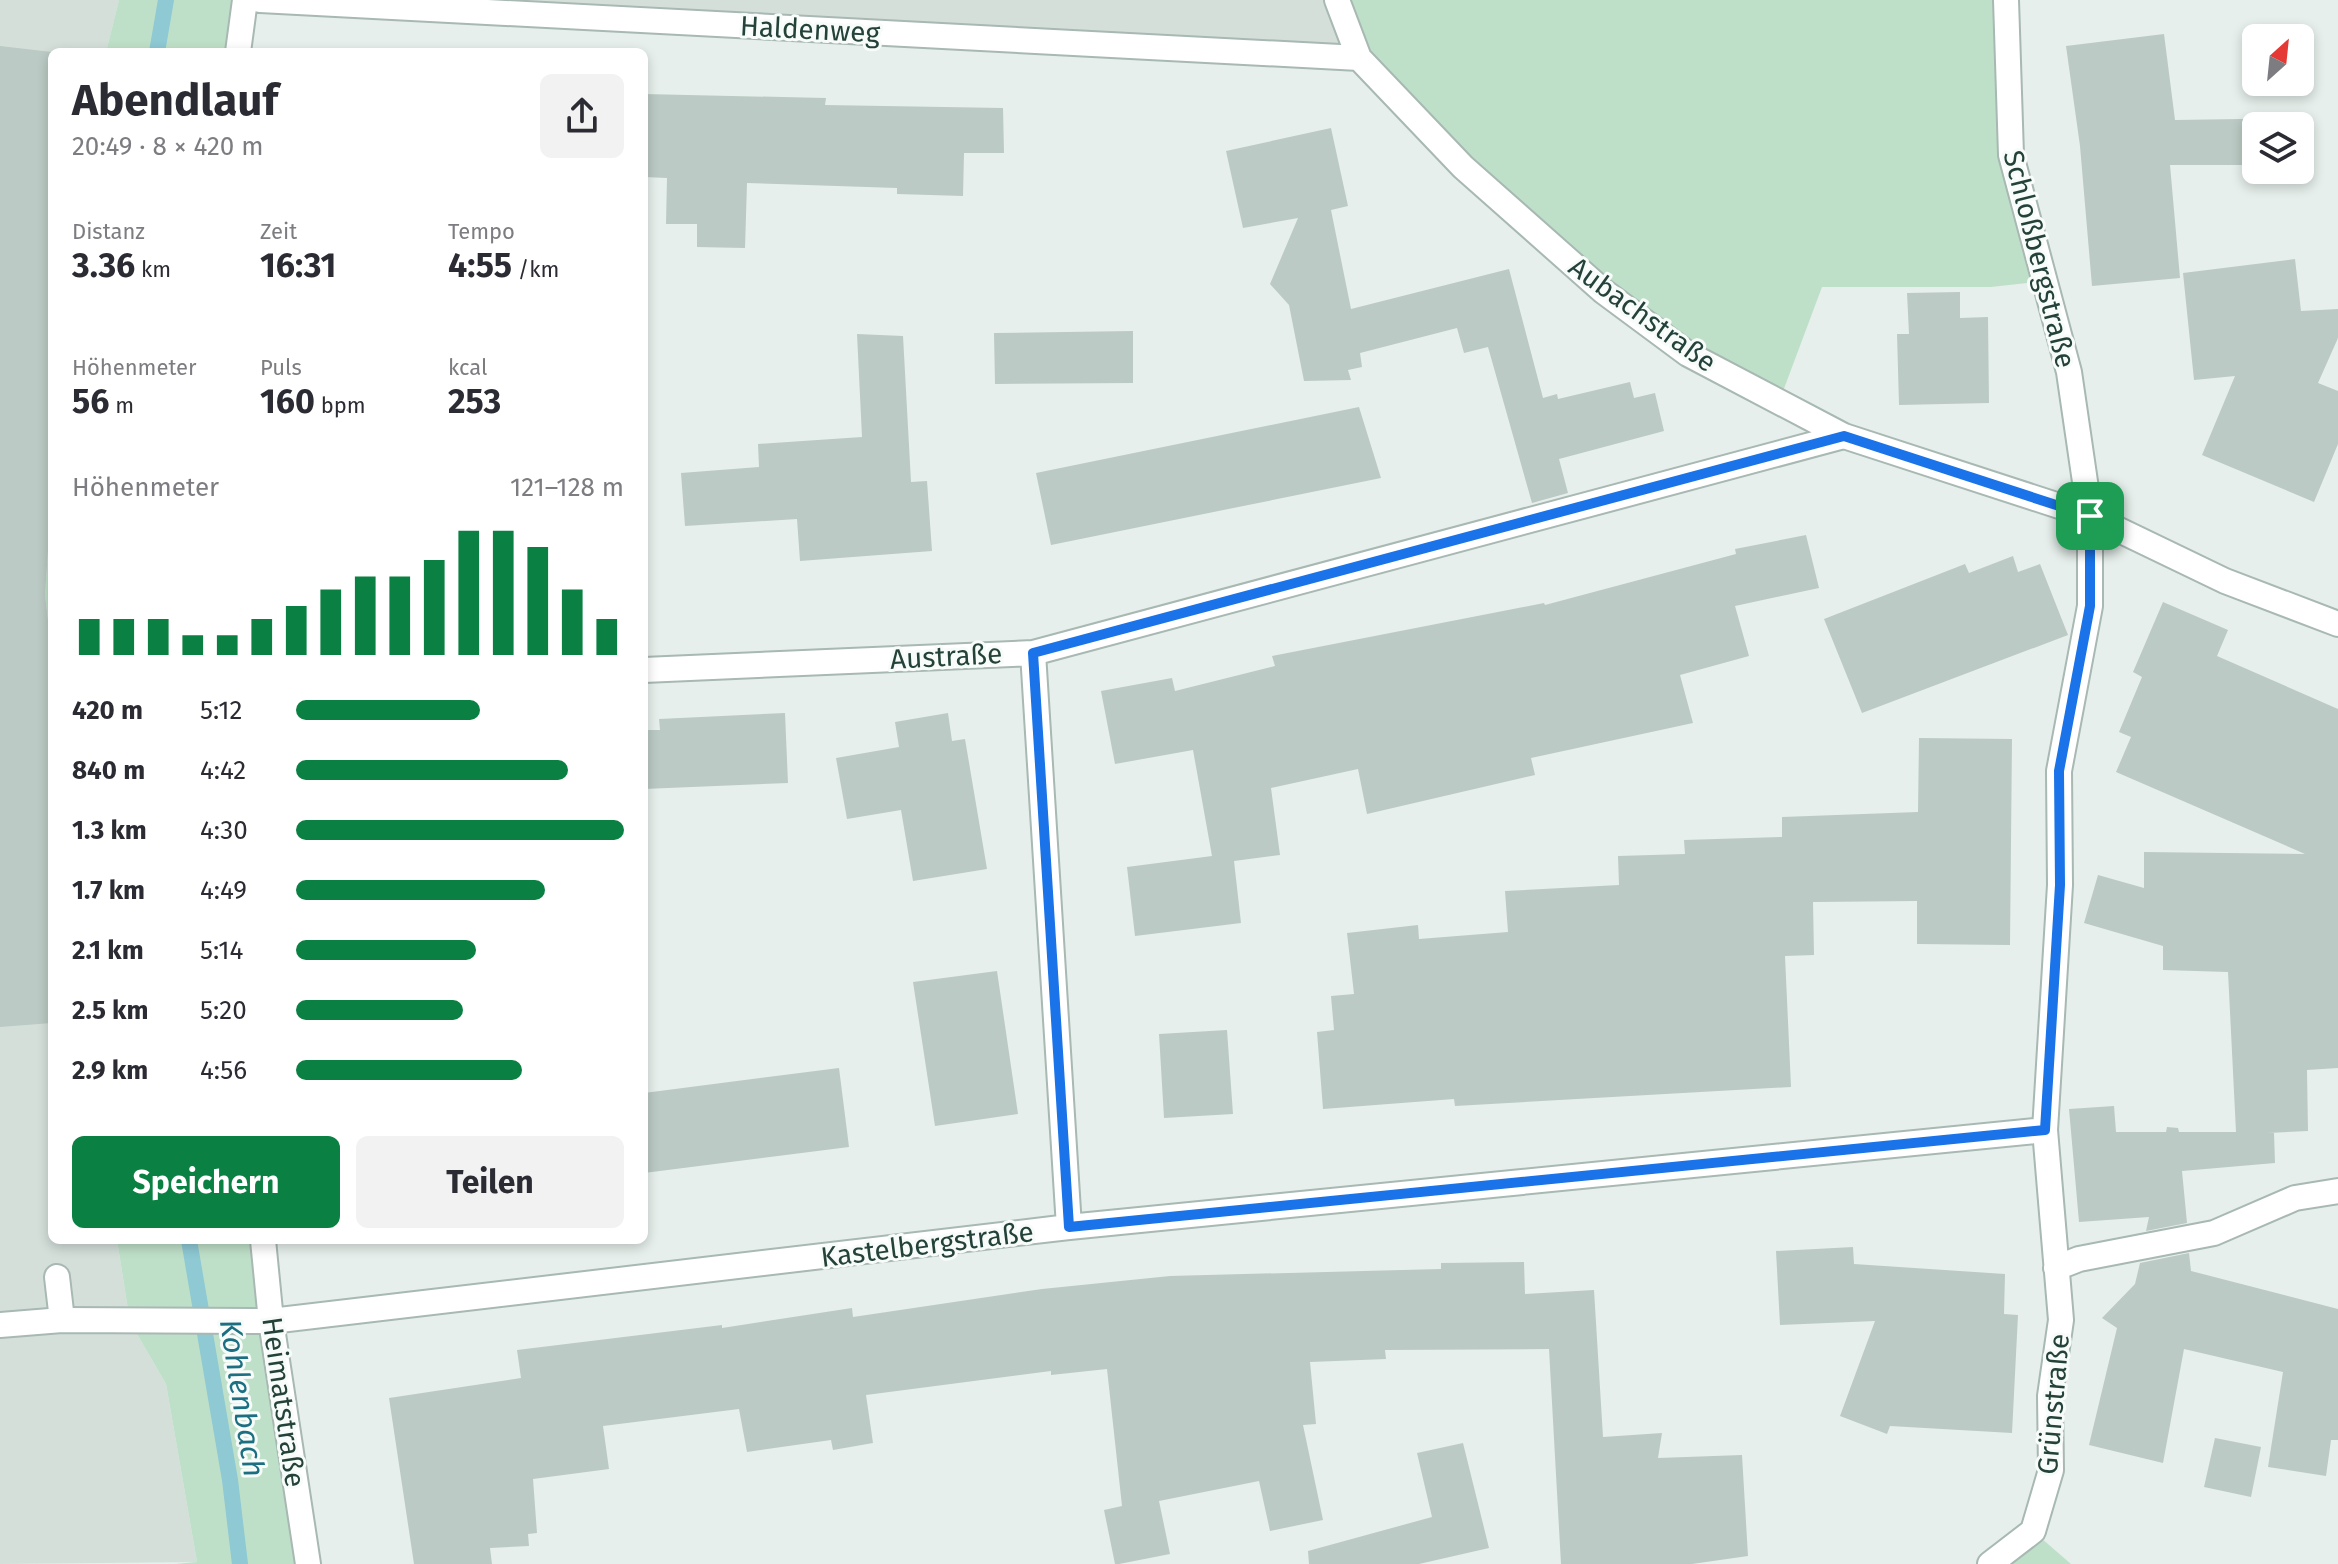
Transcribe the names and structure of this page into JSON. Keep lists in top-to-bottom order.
{
  "streets": {
    "street": [
      "Haldenweg",
      "Schloßbergstraße",
      "Aubachstraße",
      "Austraße",
      "Kastelbergstraße",
      "Heimatstraße",
      "Grünstraße"
    ]
  },
  "crossings": [
    ["Haldenweg", "Aubachstraße"],
    ["Schloßbergstraße", "Aubachstraße"],
    ["Schloßbergstraße", "Kastelbergstraße"],
    ["Schloßbergstraße", "Grünstraße"],
    ["Aubachstraße", "Austraße"],
    ["Kastelbergstraße", "Heimatstraße"],
    ["Kastelbergstraße", "Grünstraße"]
  ],
  "water": ["Kohlenbach"],
  "north": "top right",
  "page": {
    "heading": ["Abendlauf", "20:49 · 8 × 420 m"],
    "stats": [
      ["Distanz", "3.36 km"],
      ["Zeit", "16:31"],
      ["Tempo", "4:55 /km"],
      ["Höhenmeter", "56 m"],
      ["Puls", "160 bpm"],
      ["kcal", "253"]
    ],
    "chart": ["Höhenmeter", "121–128 m"],
    "list": [
      {
        "name": "420 m",
        "note": "5:12"
      },
      {
        "name": "840 m",
        "note": "4:42"
      },
      {
        "name": "1.3 km",
        "note": "4:30"
      },
      {
        "name": "1.7 km",
        "note": "4:49"
      },
      {
        "name": "2.1 km",
        "note": "5:14"
      },
      {
        "name": "2.5 km",
        "note": "5:20"
      },
      {
        "name": "2.9 km",
        "note": "4:56"
      }
    ],
    "buttons": ["Speichern", "Teilen"]
  }
}
